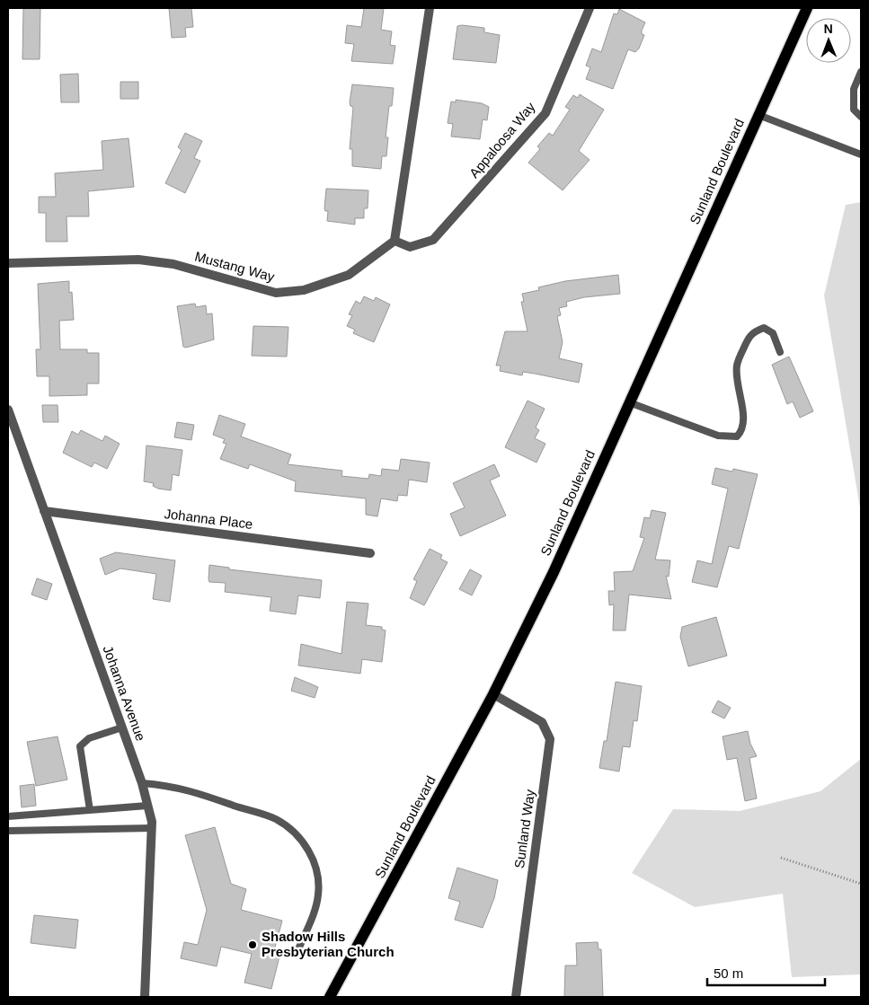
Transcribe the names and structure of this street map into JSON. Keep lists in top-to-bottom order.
{
  "streets": {
    "main road": ["Sunland Boulevard"],
    "street": [
      "Appaloosa Way",
      "Mustang Way",
      "Johanna Place",
      "Johanna Avenue",
      "Sunland Way"
    ]
  },
  "crossings": [
    ["Appaloosa Way", "Mustang Way"],
    ["Sunland Boulevard", "Sunland Way"],
    ["Johanna Place", "Johanna Avenue"]
  ],
  "places": ["Shadow Hills Presbyterian Church"],
  "scale_bar": "50 m",
  "north": "top"
}
